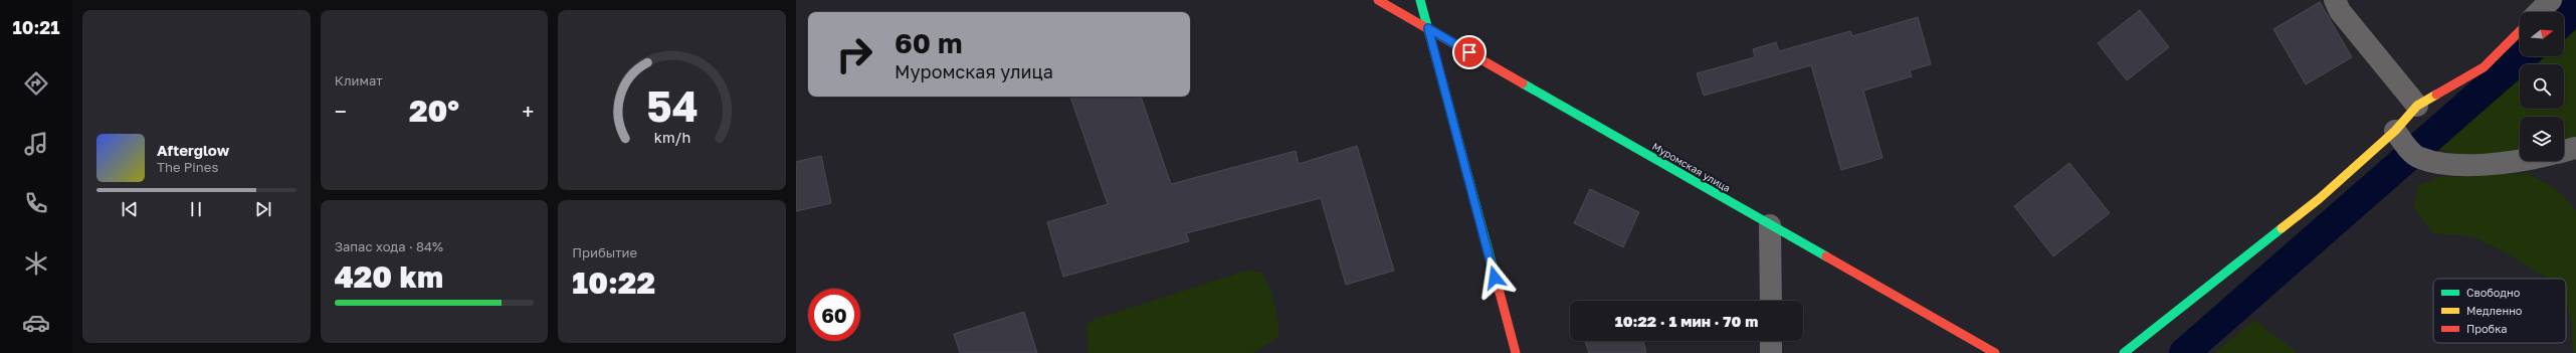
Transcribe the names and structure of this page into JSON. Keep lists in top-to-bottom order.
{
  "streets": {
    "main road": ["Муромская улица"]
  },
  "legend": ["Свободно", "Медленно", "Пробка"],
  "north": "right",
  "page": {
    "tabs": "10:21",
    "tile": [
      "Климат",
      ["Запас хода · 84%", "420 km"],
      ["Прибытие", "10:22"]
    ],
    "turn": ["60 m", "Муромская улица"],
    "heat": ["−", "20°", "+"],
    "song": ["Afterglow", "The Pines"],
    "limit": "60",
    "trip": "10:22 · 1 мин · 70 m",
    "gauge": ["54", "km/h"]
  }
}
